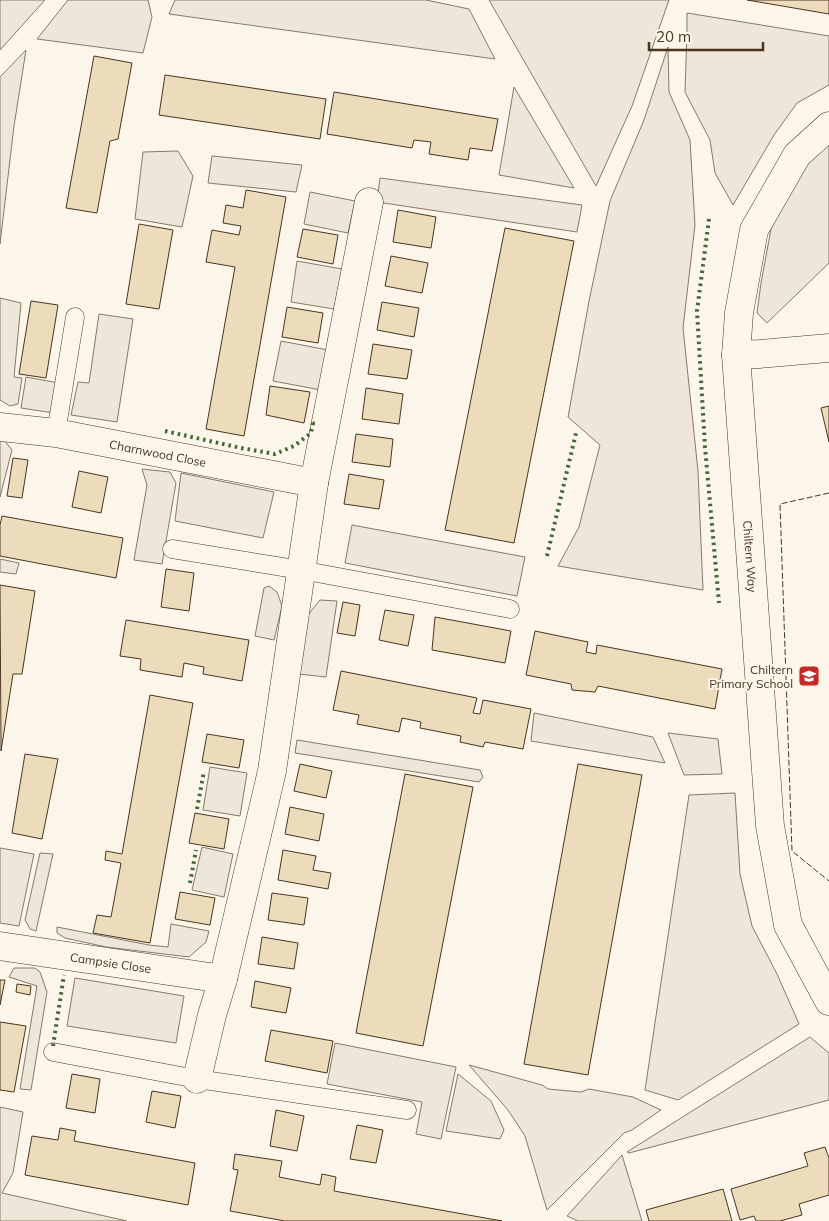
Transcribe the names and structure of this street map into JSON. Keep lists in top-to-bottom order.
{
  "streets": {
    "street": ["Charnwood Close", "Chiltern Way", "Campsie Close"]
  },
  "places": {
    "school or university": ["Chiltern Primary School"]
  },
  "scale_bar": "20 m"
}
